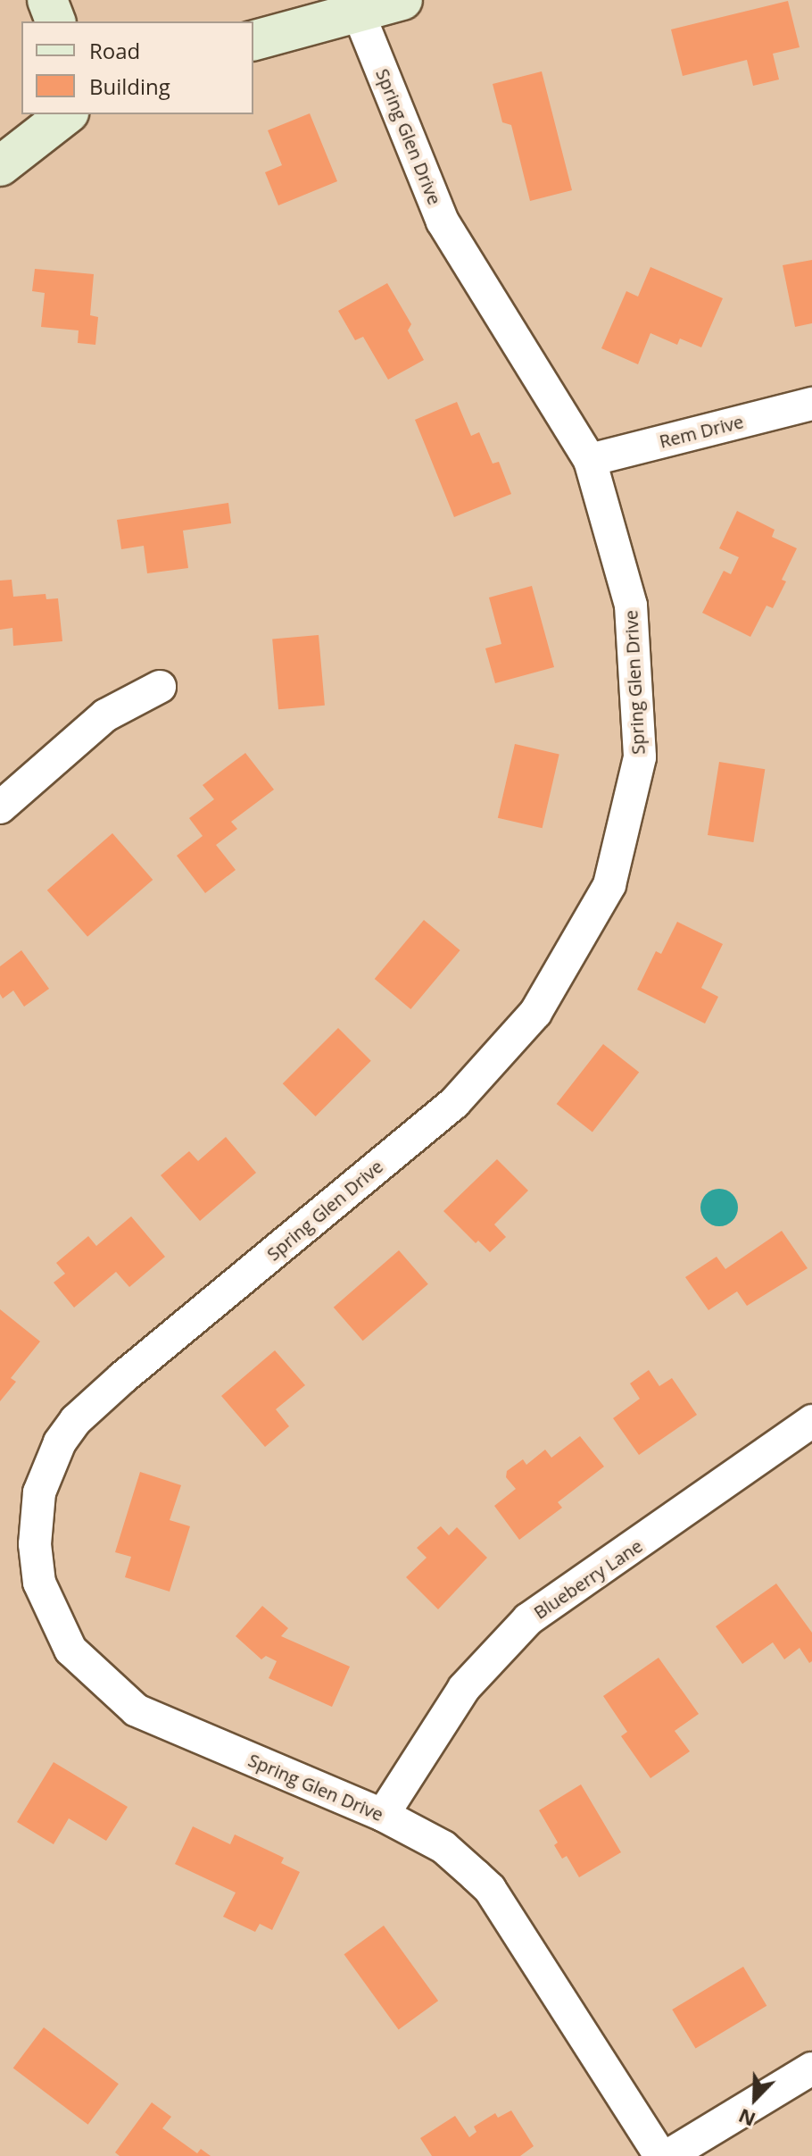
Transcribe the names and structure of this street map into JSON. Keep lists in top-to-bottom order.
{
  "streets": {
    "street": ["Spring Glen Drive", "Rem Drive", "Blueberry Lane"]
  },
  "crossings": [
    ["Spring Glen Drive", "Rem Drive"],
    ["Spring Glen Drive", "Blueberry Lane"]
  ],
  "legend": ["Road", "Building"],
  "north": "bottom left"
}
